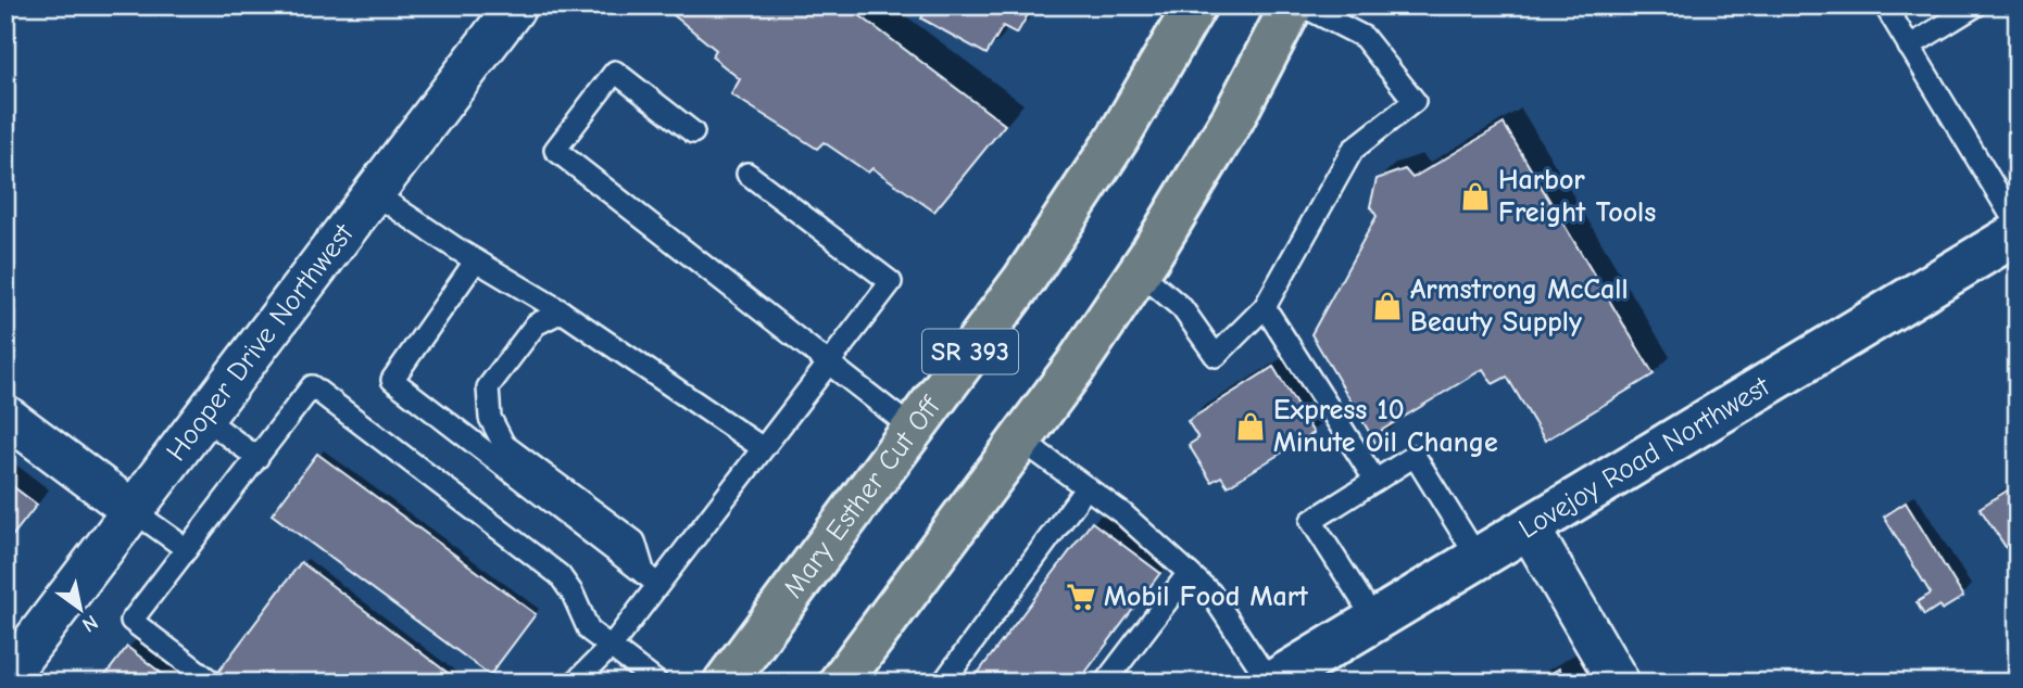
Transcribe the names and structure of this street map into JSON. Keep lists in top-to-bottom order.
{
  "streets": {
    "main road": ["SR 393", "Mary Esther Cut Off"],
    "street": ["Hooper Drive Northwest", "Lovejoy Road Northwest"]
  },
  "places": {
    "shop": ["Harbor Freight Tools", "Armstrong McCall Beauty Supply", "Express 10 Minute Oil Change"],
    "supermarket": ["Mobil Food Mart"]
  },
  "north": "bottom right"
}
